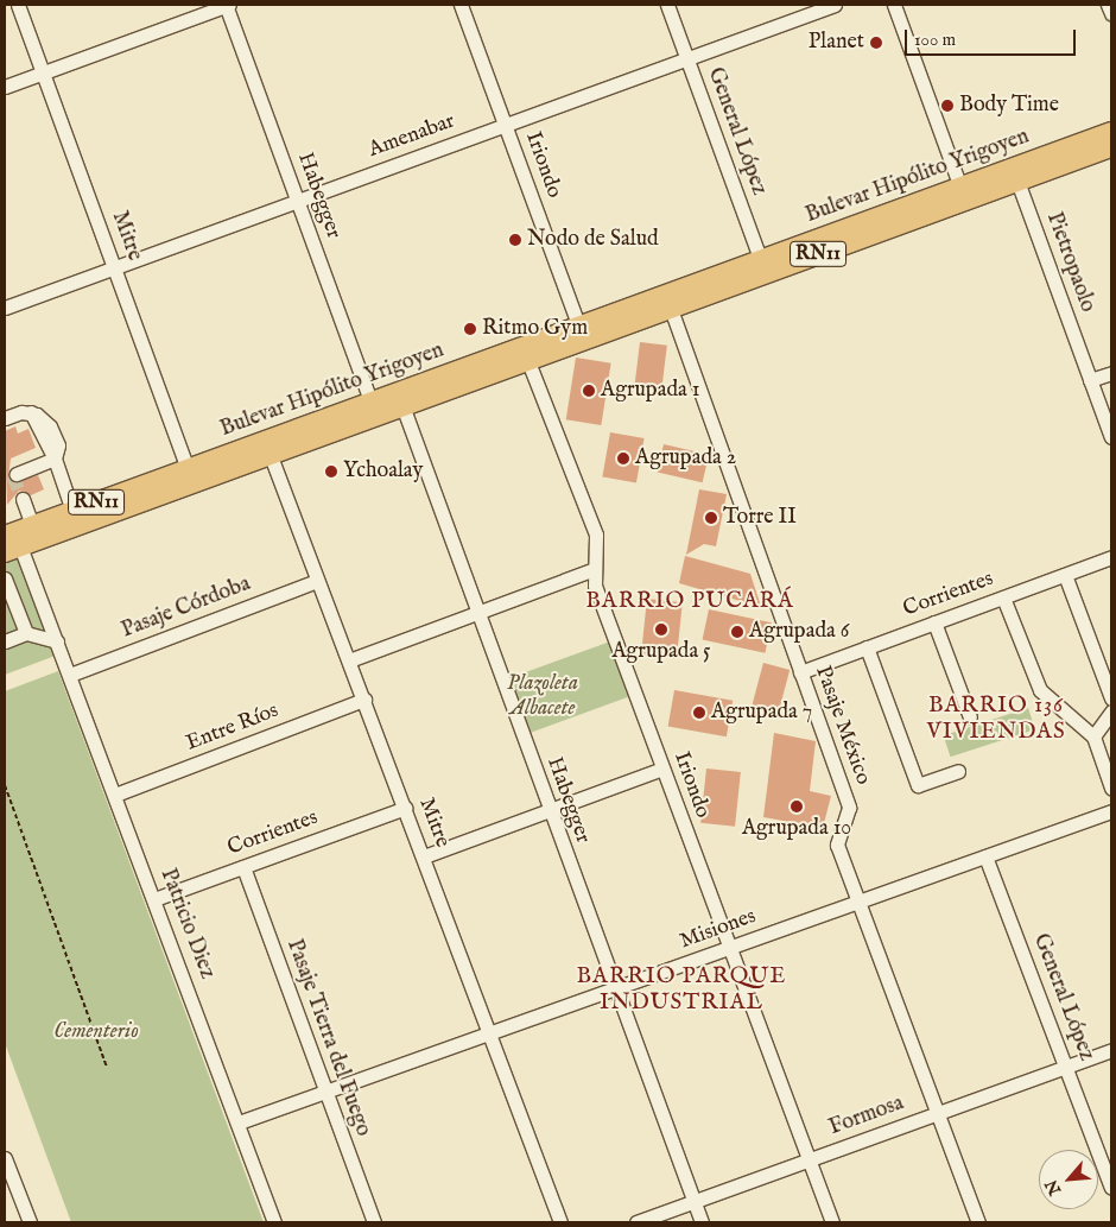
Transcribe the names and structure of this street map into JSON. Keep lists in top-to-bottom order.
{
  "streets": {
    "highway": ["Bulevar Hipólito Yrigoyen", "RN11"],
    "street": [
      "General López",
      "Amenabar",
      "Iriondo",
      "Habegger",
      "Mitre",
      "Pietropaolo",
      "Corrientes",
      "Pasaje Córdoba",
      "Pasaje México",
      "Entre Ríos",
      "Patricio Diez",
      "Misiones",
      "Pasaje Tierra del Fuego",
      "Formosa"
    ]
  },
  "crossings": [
    ["General López", "Amenabar"],
    ["General López", "Bulevar Hipólito Yrigoyen"],
    ["General López", "Misiones"],
    ["General López", "Formosa"],
    ["Amenabar", "Iriondo"],
    ["Amenabar", "Habegger"],
    ["Amenabar", "Mitre"],
    ["Iriondo", "Bulevar Hipólito Yrigoyen"],
    ["Iriondo", "Misiones"],
    ["Iriondo", "Formosa"],
    ["Bulevar Hipólito Yrigoyen", "Habegger"],
    ["Bulevar Hipólito Yrigoyen", "Mitre"],
    ["Bulevar Hipólito Yrigoyen", "RN11"],
    ["Bulevar Hipólito Yrigoyen", "Pietropaolo"],
    ["Bulevar Hipólito Yrigoyen", "Pasaje México"],
    ["Bulevar Hipólito Yrigoyen", "Patricio Diez"],
    ["Habegger", "Misiones"],
    ["Habegger", "Formosa"],
    ["Mitre", "Corrientes"],
    ["Mitre", "Pasaje Córdoba"],
    ["Mitre", "Entre Ríos"],
    ["Mitre", "Misiones"],
    ["RN11", "Pietropaolo"],
    ["Corrientes", "Pasaje México"],
    ["Corrientes", "Patricio Diez"],
    ["Corrientes", "Pasaje Tierra del Fuego"],
    ["Pasaje Córdoba", "Patricio Diez"],
    ["Pasaje México", "Misiones"],
    ["Pasaje México", "Formosa"],
    ["Entre Ríos", "Patricio Diez"],
    ["Patricio Diez", "Misiones"],
    ["Misiones", "Pasaje Tierra del Fuego"]
  ],
  "districts": ["BARRIO PUCARÁ", "BARRIO 136 VIVIENDAS", "BARRIO PARQUE INDUSTRIAL"],
  "parks": ["Plazoleta Albacete", "Cementerio"],
  "places": [
    "Planet",
    "Body Time",
    "Nodo de Salud",
    "Ritmo Gym",
    "Agrupada 1",
    "Agrupada 2",
    "Ychoalay",
    "Torre II",
    "Agrupada 5",
    "Agrupada 6",
    "Agrupada 7",
    "Agrupada 10"
  ],
  "scale_bar": "100 m",
  "north": "bottom left"
}
